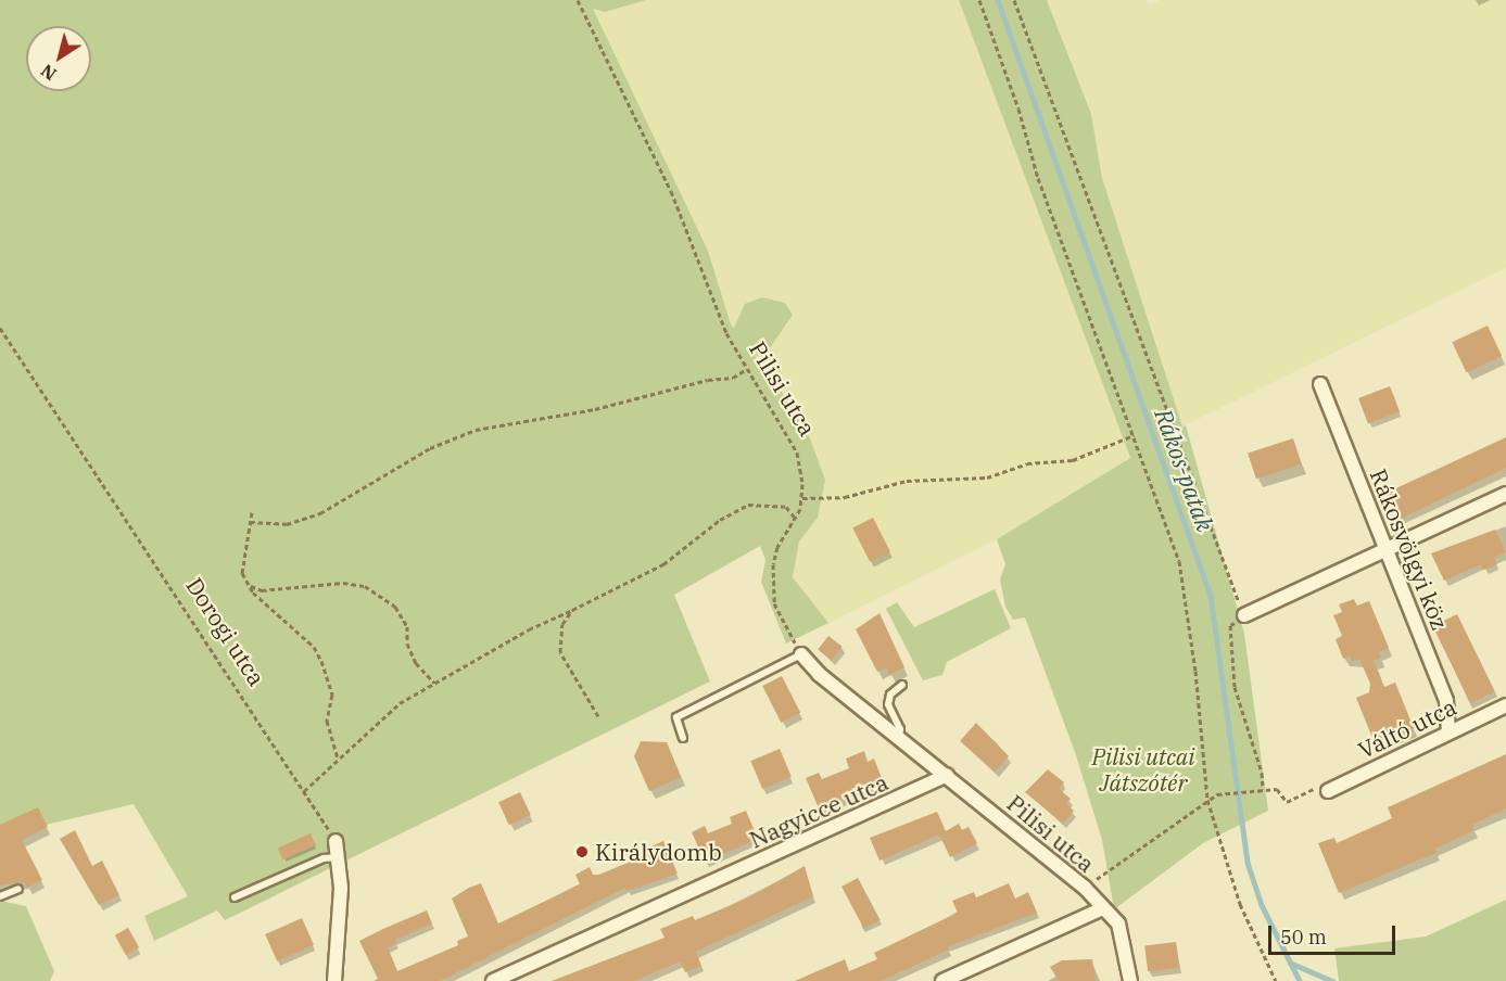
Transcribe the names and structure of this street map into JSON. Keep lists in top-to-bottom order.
{
  "streets": {
    "street": [
      "Pilisi utca",
      "Rákosvölgyi köz",
      "Váltó utca",
      "Nagyicce utca"
    ],
    "path": ["Dorogi utca"]
  },
  "crossings": [
    ["Pilisi utca", "Nagyicce utca"],
    ["Rákosvölgyi köz", "Váltó utca"]
  ],
  "water": ["Rákos-patak"],
  "parks": ["Pilisi utcai Játszótér"],
  "places": ["Királydomb"],
  "scale_bar": "50 m",
  "north": "bottom left"
}
